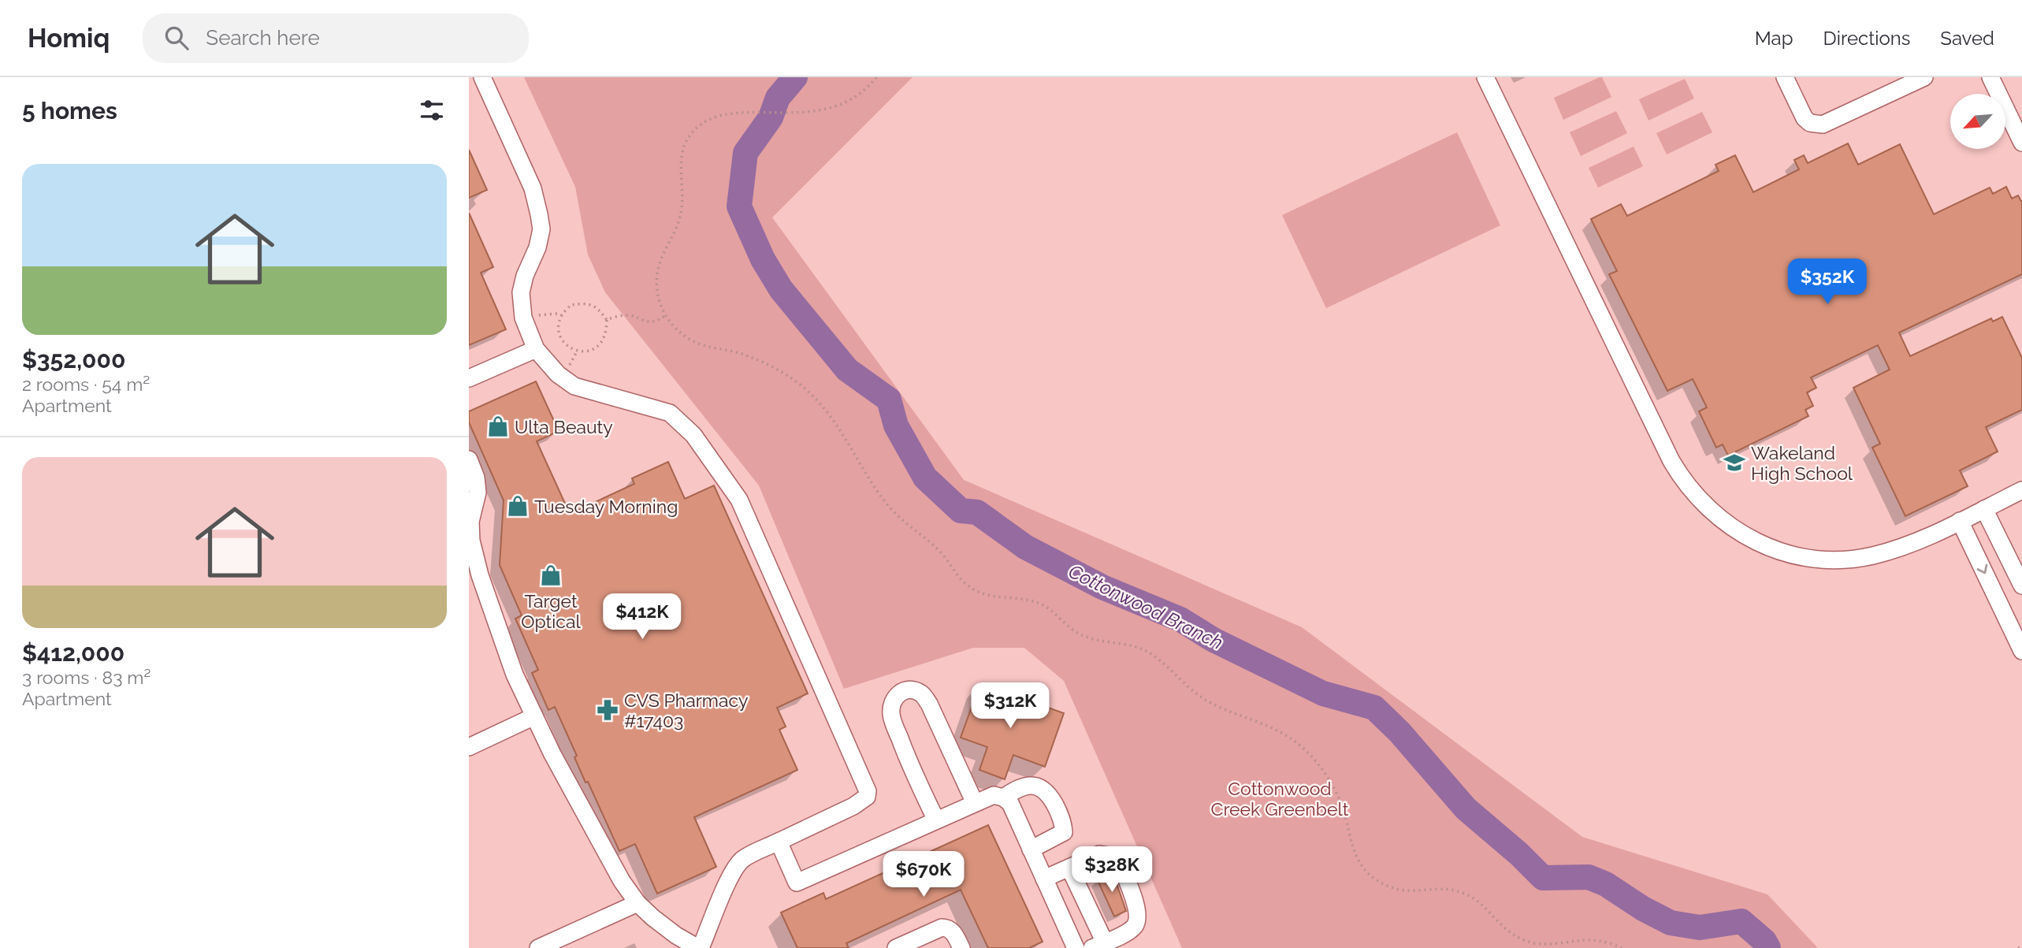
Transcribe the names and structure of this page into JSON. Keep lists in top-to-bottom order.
{
  "water": ["Cottonwood Branch"],
  "parks": ["Cottonwood Creek Greenbelt"],
  "places": {
    "shop": ["Ulta Beauty", "Tuesday Morning", "Target Optical"],
    "school or university": ["Wakeland High School"],
    "pharmacy": ["CVS Pharmacy #17403"]
  },
  "north": "bottom left",
  "page": {
    "header": "Homiq",
    "search": "Search here",
    "nav": ["Map", "Directions", "Saved"],
    "heading": "5 homes",
    "list": [
      {
        "name": "$352,000",
        "note": "2 rooms · 54 m² · Apartment"
      },
      {
        "name": "$412,000",
        "note": "3 rooms · 83 m² · Apartment"
      }
    ],
    "price": [
      "$352K",
      "$412K",
      "$312K",
      "$328K",
      "$670K"
    ]
  }
}
